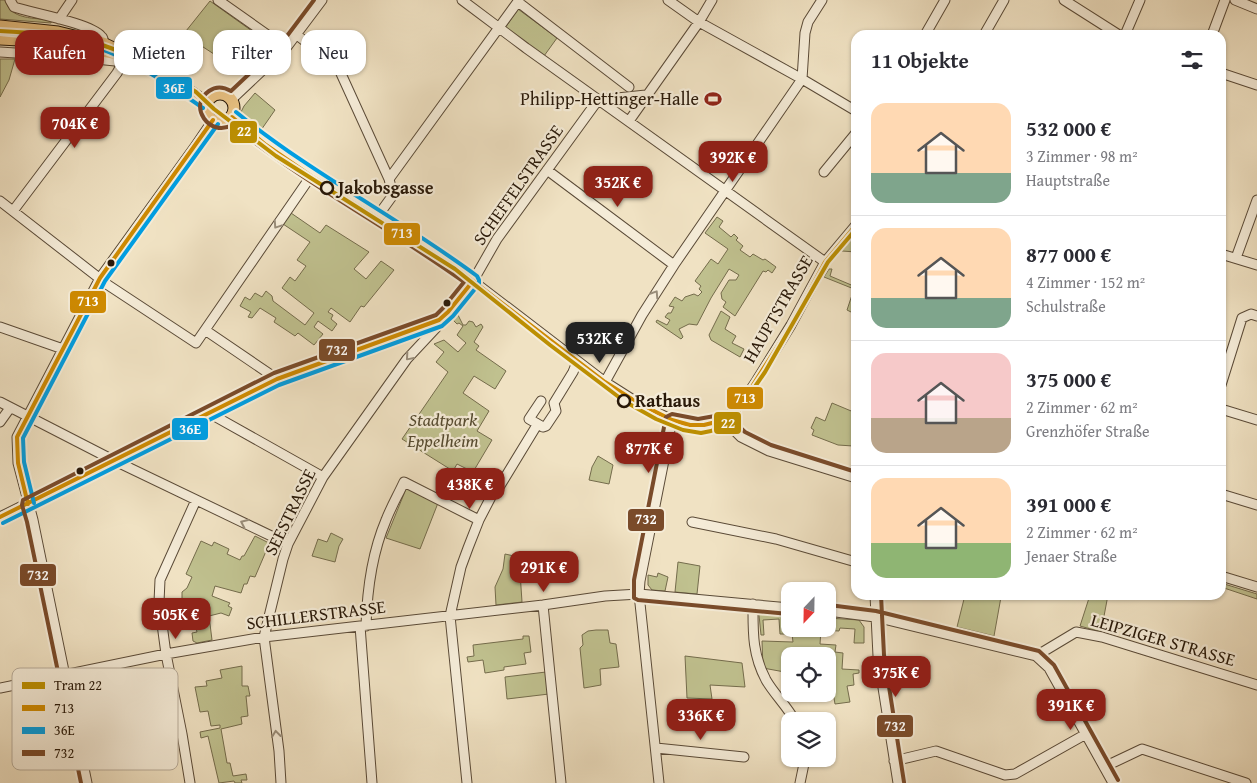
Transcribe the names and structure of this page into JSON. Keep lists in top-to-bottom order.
{
  "streets": {
    "street": [
      "SCHEFFELSTRASSE",
      "HAUPTSTRASSE",
      "SEESTRASSE",
      "SCHILLERSTRASSE",
      "LEIPZIGER STRASSE"
    ]
  },
  "crossings": [
    ["SCHEFFELSTRASSE", "SEESTRASSE"],
    ["SEESTRASSE", "SCHILLERSTRASSE"]
  ],
  "parks": ["Stadtpark Eppelheim"],
  "places": {
    "sports": ["Philipp-Hettinger-Halle"],
    "other": ["Jakobsgasse", "Rathaus"]
  },
  "lines": [
    "transit line 732",
    "tram line 22",
    "transit line 36E",
    "transit line 713"
  ],
  "legend": [
    "Tram 22",
    "713",
    "36E",
    "732"
  ],
  "north": "bottom",
  "page": {
    "chip": [
      "Kaufen",
      "Mieten",
      "Filter",
      "Neu"
    ],
    "heading": "11 Objekte",
    "list": [
      {
        "name": "532 000 €",
        "note": "3 Zimmer · 98 m² · Hauptstraße"
      },
      {
        "name": "877 000 €",
        "note": "4 Zimmer · 152 m² · Schulstraße"
      },
      {
        "name": "375 000 €",
        "note": "2 Zimmer · 62 m² · Grenzhöfer Straße"
      },
      {
        "name": "391 000 €",
        "note": "2 Zimmer · 62 m² · Jenaer Straße"
      }
    ],
    "price": [
      "704K €",
      "392K €",
      "352K €",
      "532K €",
      "877K €",
      "438K €",
      "291K €",
      "505K €",
      "375K €",
      "391K €",
      "336K €"
    ]
  }
}
